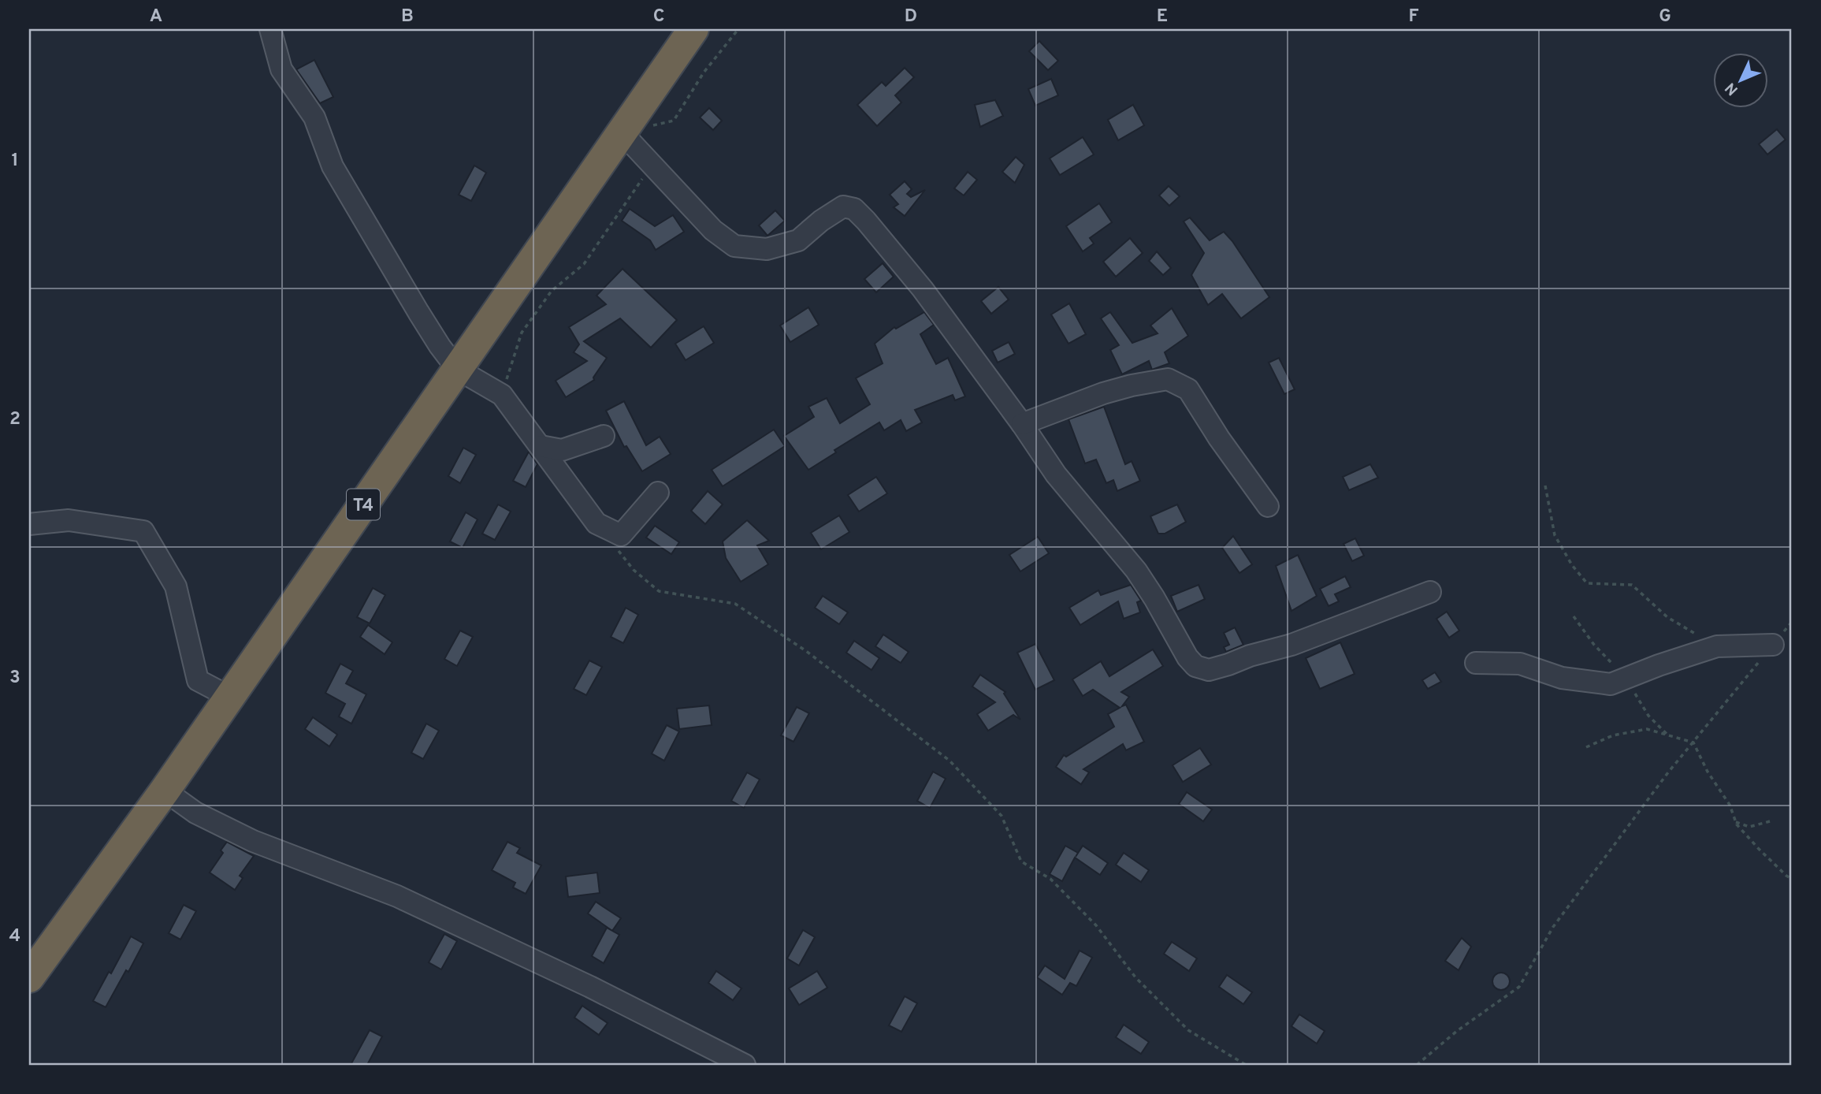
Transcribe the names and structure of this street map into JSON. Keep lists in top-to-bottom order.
{
  "streets": {
    "highway": ["T4"]
  },
  "north": "bottom left",
  "grid": {
    "columns": [
      "A",
      "B",
      "C",
      "D",
      "E",
      "F",
      "G"
    ],
    "rows": [
      "1",
      "2",
      "3",
      "4"
    ]
  }
}
